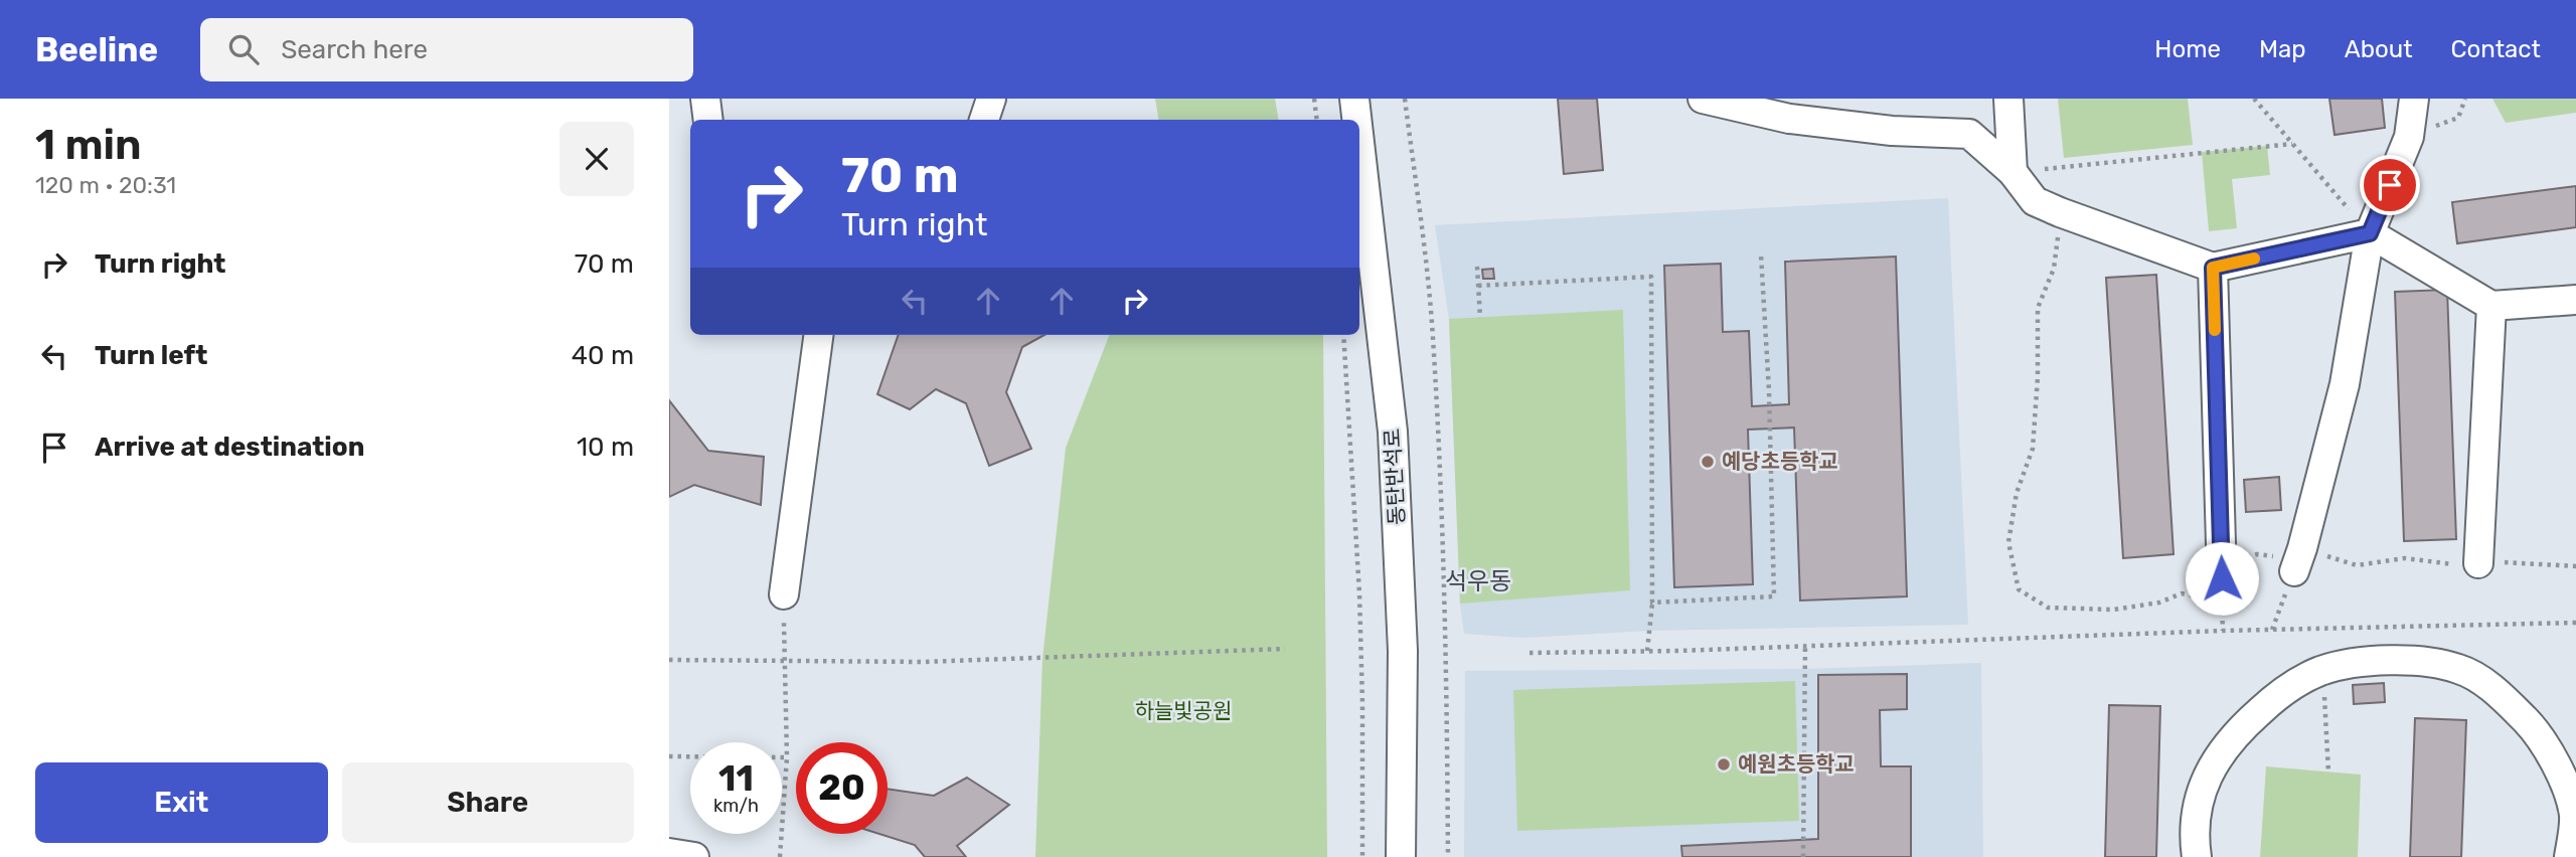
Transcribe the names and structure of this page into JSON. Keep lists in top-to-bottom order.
{
  "streets": {
    "street": ["동탄반석로"]
  },
  "districts": ["석우동"],
  "parks": ["하늘빛공원"],
  "places": ["예당초등학교", "예원초등학교"],
  "page": {
    "header": "Beeline",
    "search": "Search here",
    "nav": [
      "Home",
      "Map",
      "About",
      "Contact"
    ],
    "heading": ["1 min", "120 m · 20:31"],
    "turn": ["70 m", "Turn right"],
    "list": [
      {
        "name": "Turn right",
        "value": "70 m"
      },
      {
        "name": "Turn left",
        "value": "40 m"
      },
      {
        "name": "Arrive at destination",
        "value": "10 m"
      }
    ],
    "speed": "11 km/h",
    "limit": "20",
    "buttons": ["Exit", "Share"]
  }
}
